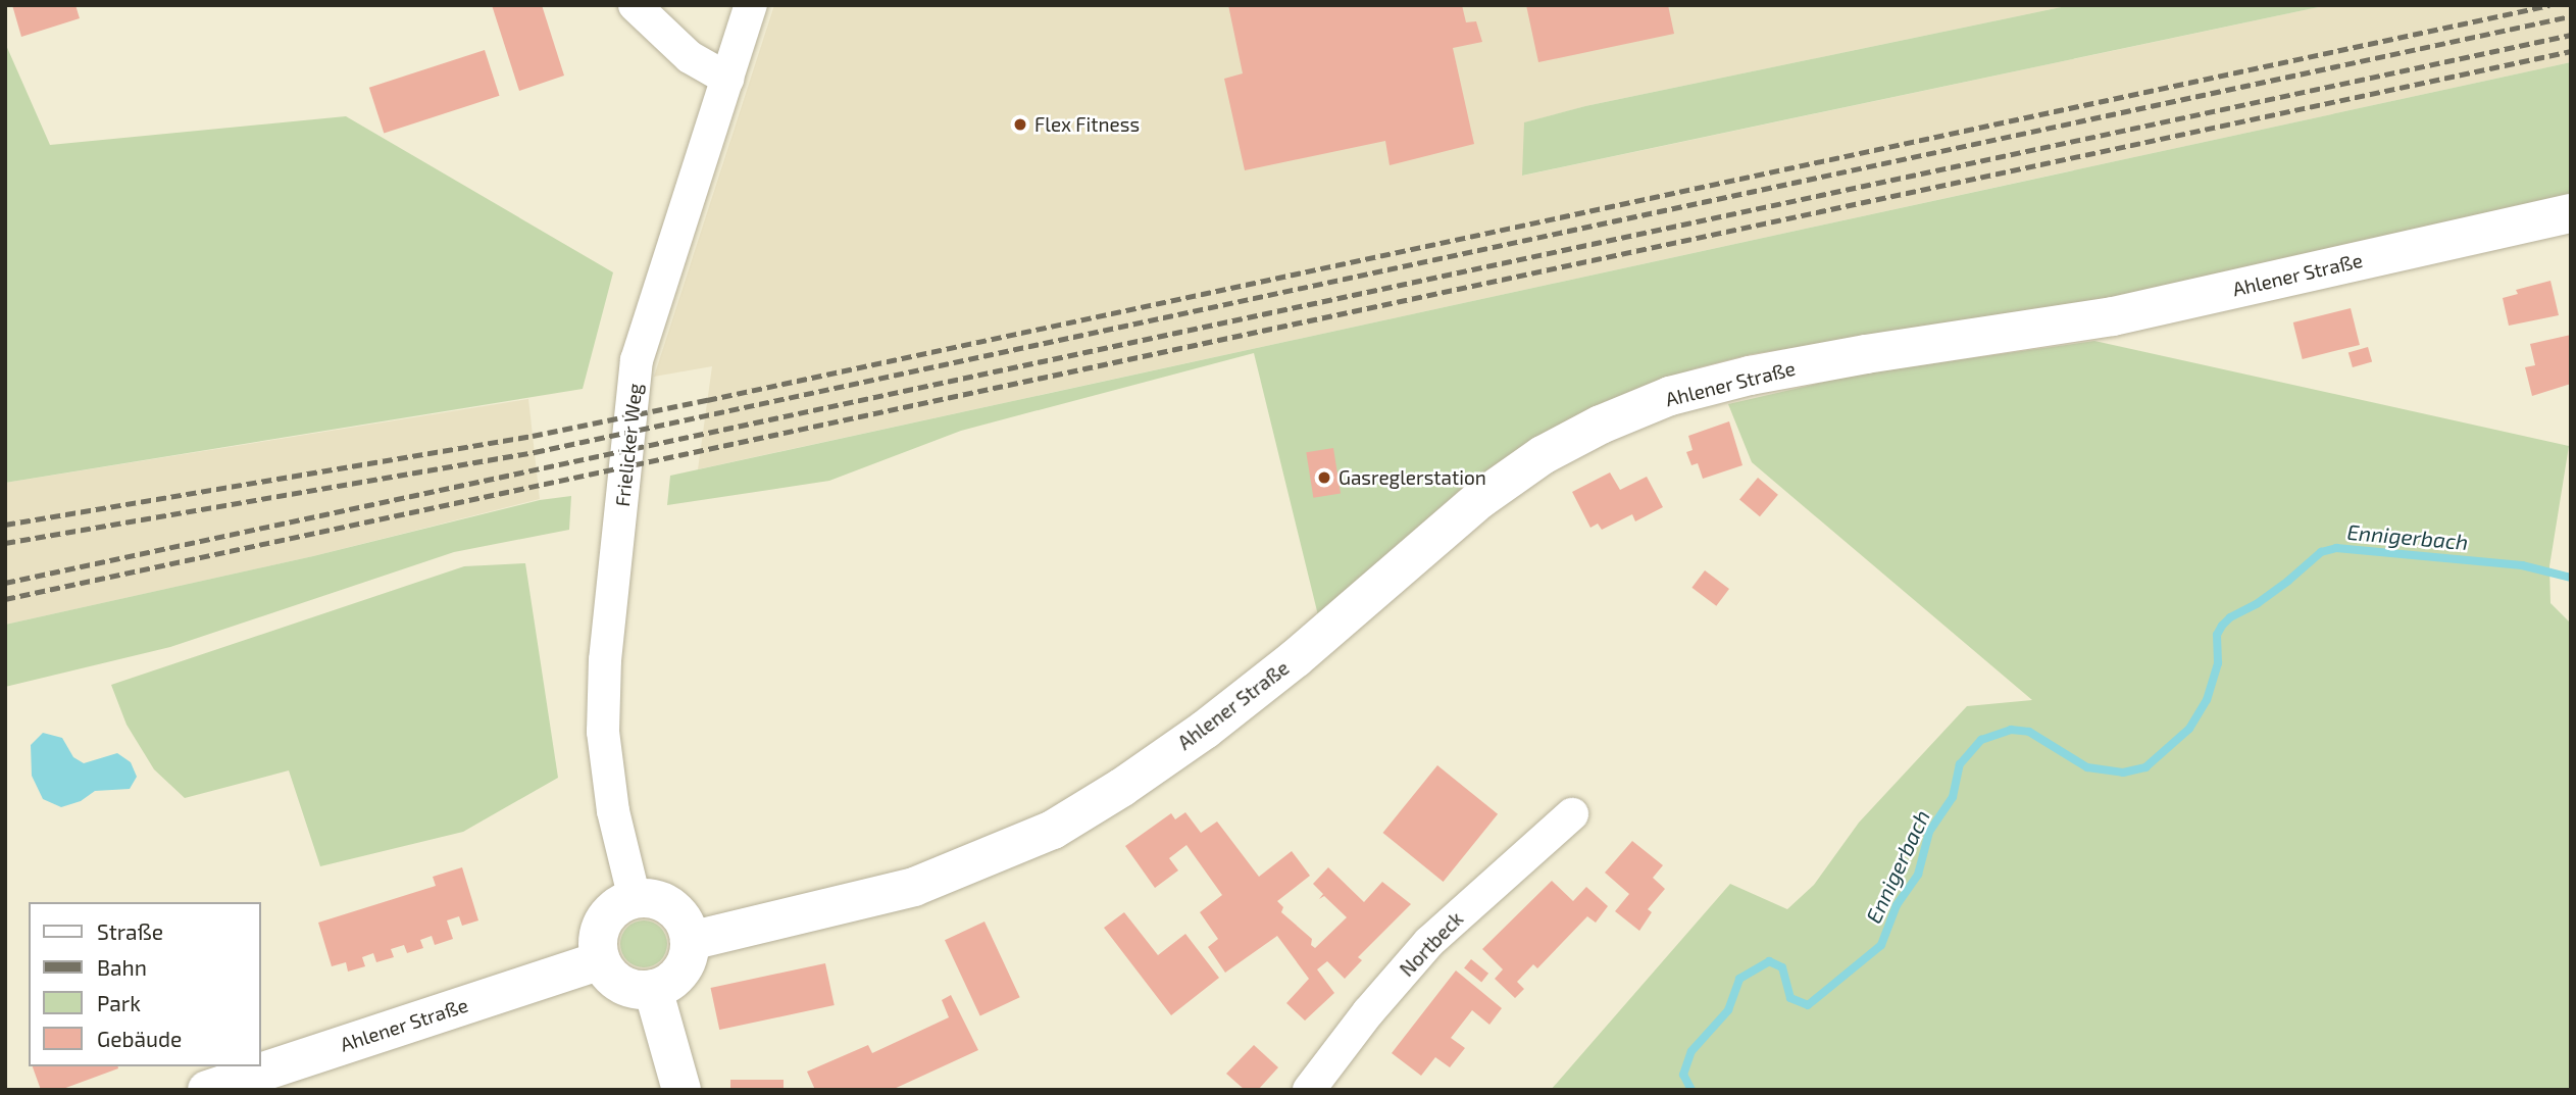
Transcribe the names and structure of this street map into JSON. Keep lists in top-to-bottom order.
{
  "streets": {
    "main road": ["Ahlener Straße"],
    "street": ["Frielicker Weg", "Nortbeck"]
  },
  "crossings": [
    ["Ahlener Straße", "Frielicker Weg"]
  ],
  "water": ["Ennigerbach"],
  "places": ["Flex Fitness", "Gasreglerstation"],
  "legend": [
    "Straße",
    "Bahn",
    "Park",
    "Gebäude"
  ]
}
